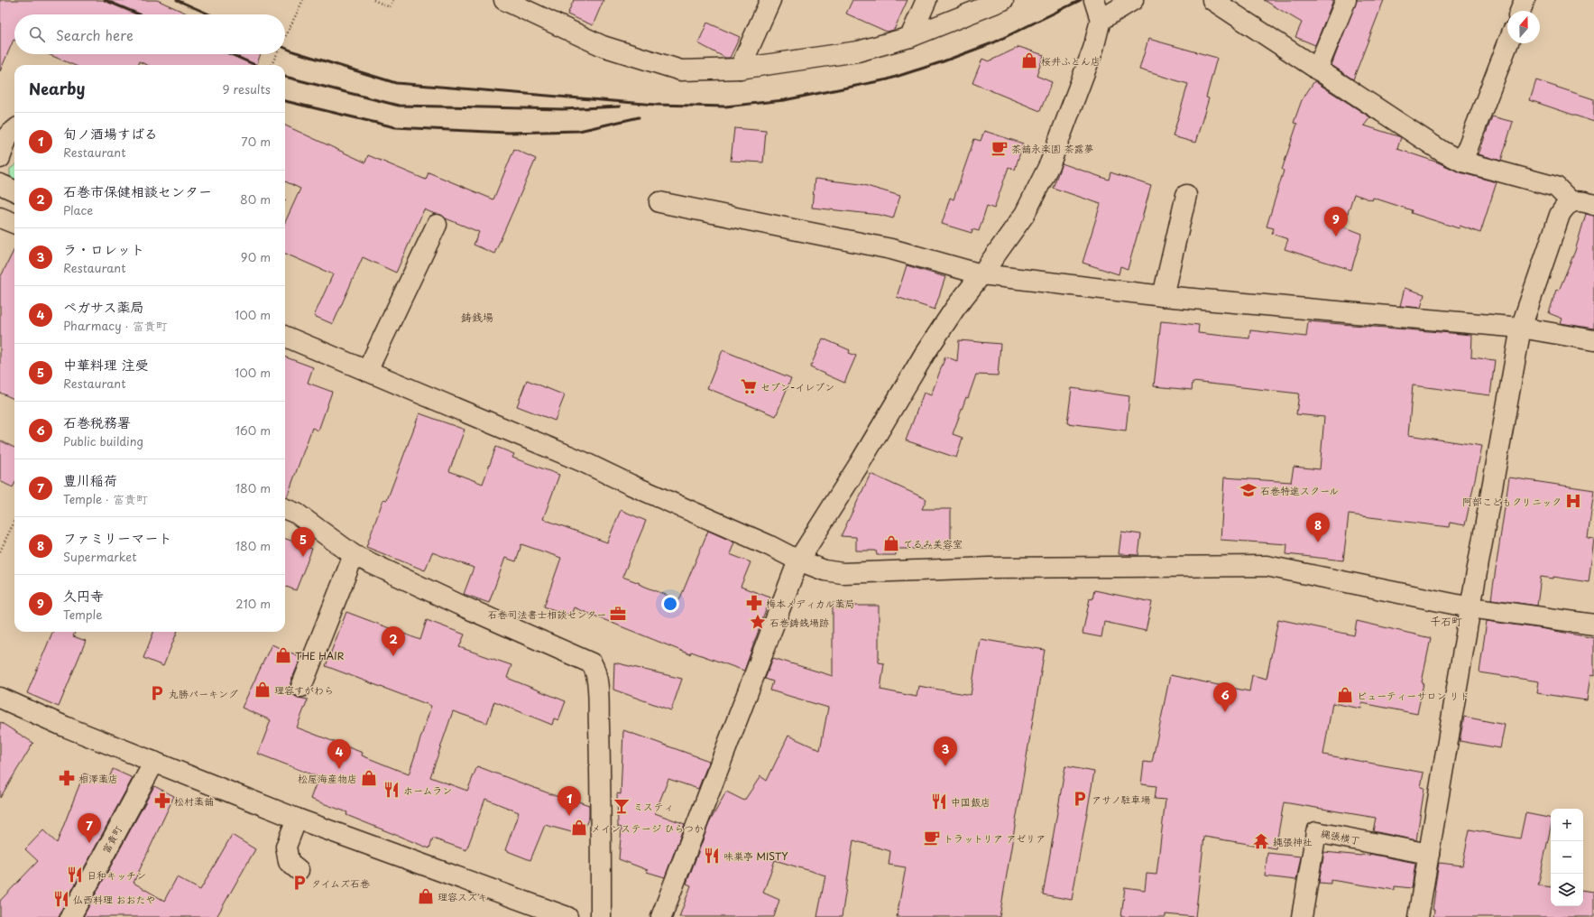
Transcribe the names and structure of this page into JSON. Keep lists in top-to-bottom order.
{
  "streets": {
    "street": ["縄張横丁", "富貴町"]
  },
  "districts": ["鋳銭場", "千石町"],
  "places": {
    "shop": [
      "桜井ふとん店",
      "てるみ美容室",
      "THE HAIR",
      "理容すがわら",
      "ビューティーサロン リド",
      "松屋海産物店",
      "メインステージ ひらつか",
      "理容スズキ"
    ],
    "cafe": ["茶舗永楽園 茶露夢", "トラットリア アゼリア"],
    "supermarket": ["セブン-イレブン"],
    "school or university": ["石巻特進スクール"],
    "hospital": ["阿部こどもクリニック"],
    "pharmacy": ["梅本メディカル薬局", "相澤薬店", "松村薬舗"],
    "office": ["石巻司法書士相談センター"],
    "place": ["石巻鋳銭場跡"],
    "parking": ["丸勝パーキング", "アサノ駐車場", "タイムズ石巻"],
    "restaurant": [
      "ホームラン",
      "中国飯店",
      "味巣亭 MISTY",
      "日和キッチン",
      "仏西料理 おおたや"
    ],
    "bar": ["ミスティ"],
    "temple": ["縄張神社"]
  },
  "north": "top",
  "page": {
    "search": "Search here",
    "heading": ["Nearby", "9 results"],
    "list": [
      {
        "mark": "1",
        "name": "旬ノ酒場すばる",
        "note": "Restaurant",
        "value": "70 m"
      },
      {
        "mark": "2",
        "name": "石巻市保健相談センター",
        "note": "Place",
        "value": "80 m"
      },
      {
        "mark": "3",
        "name": "ラ・ロレット",
        "note": "Restaurant",
        "value": "90 m"
      },
      {
        "mark": "4",
        "name": "ペガサス薬局",
        "note": "Pharmacy · 富貴町",
        "value": "100 m"
      },
      {
        "mark": "5",
        "name": "中華料理 注受",
        "note": "Restaurant",
        "value": "100 m"
      },
      {
        "mark": "6",
        "name": "石巻税務署",
        "note": "Public building",
        "value": "160 m"
      },
      {
        "mark": "7",
        "name": "豊川稲荷",
        "note": "Temple · 富貴町",
        "value": "180 m"
      },
      {
        "mark": "8",
        "name": "ファミリーマート",
        "note": "Supermarket",
        "value": "180 m"
      },
      {
        "mark": "9",
        "name": "久円寺",
        "note": "Temple",
        "value": "210 m"
      }
    ],
    "pins": [
      "9",
      "8",
      "5",
      "2",
      "6",
      "3",
      "4",
      "1",
      "7"
    ],
    "map_buttons": ["+", "−"]
  }
}
